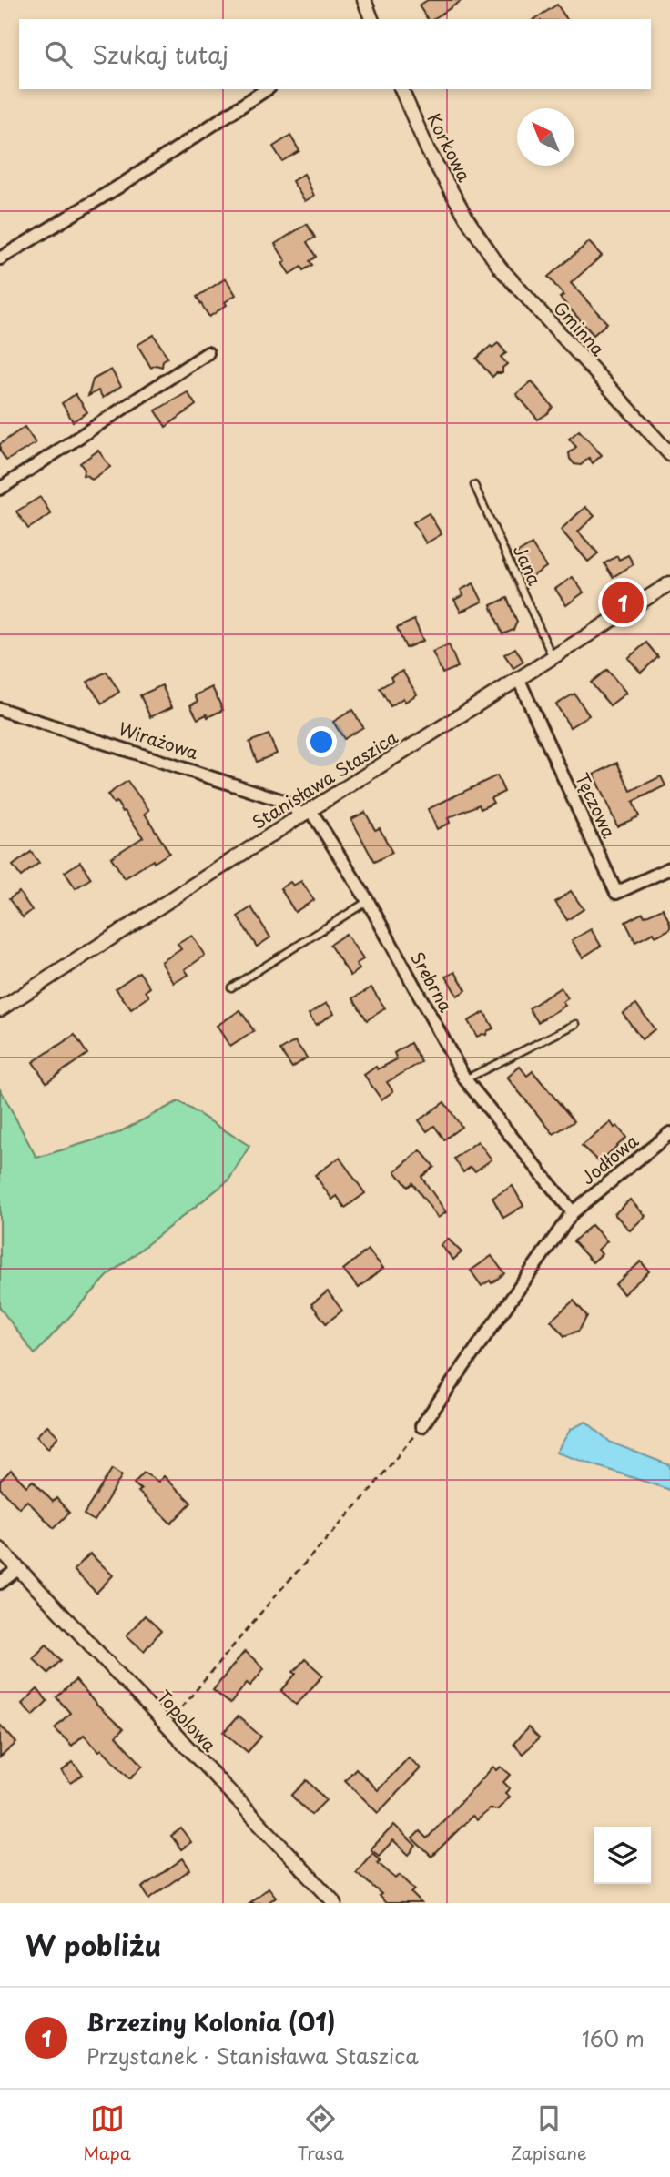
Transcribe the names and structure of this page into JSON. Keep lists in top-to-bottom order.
{
  "streets": {
    "street": [
      "Korkowa",
      "Gminna",
      "Wirażowa",
      "Stanisława Staszica",
      "Tęczowa",
      "Srebrna",
      "Jodłowa",
      "Topolowa"
    ],
    "lane": ["Jana"]
  },
  "crossings": [
    ["Korkowa", "Gminna"],
    ["Jana", "Stanisława Staszica"],
    ["Wirażowa", "Stanisława Staszica"],
    ["Wirażowa", "Srebrna"],
    ["Stanisława Staszica", "Tęczowa"],
    ["Stanisława Staszica", "Srebrna"],
    ["Srebrna", "Jodłowa"]
  ],
  "north": "top left",
  "page": {
    "search": "Szukaj tutaj",
    "pins": "1",
    "heading": "W pobliżu",
    "list": [
      {
        "mark": "1",
        "name": "Brzeziny Kolonia (01)",
        "note": "Przystanek · Stanisława Staszica",
        "value": "160 m"
      }
    ],
    "nav": ["Mapa", "Trasa", "Zapisane"]
  }
}
